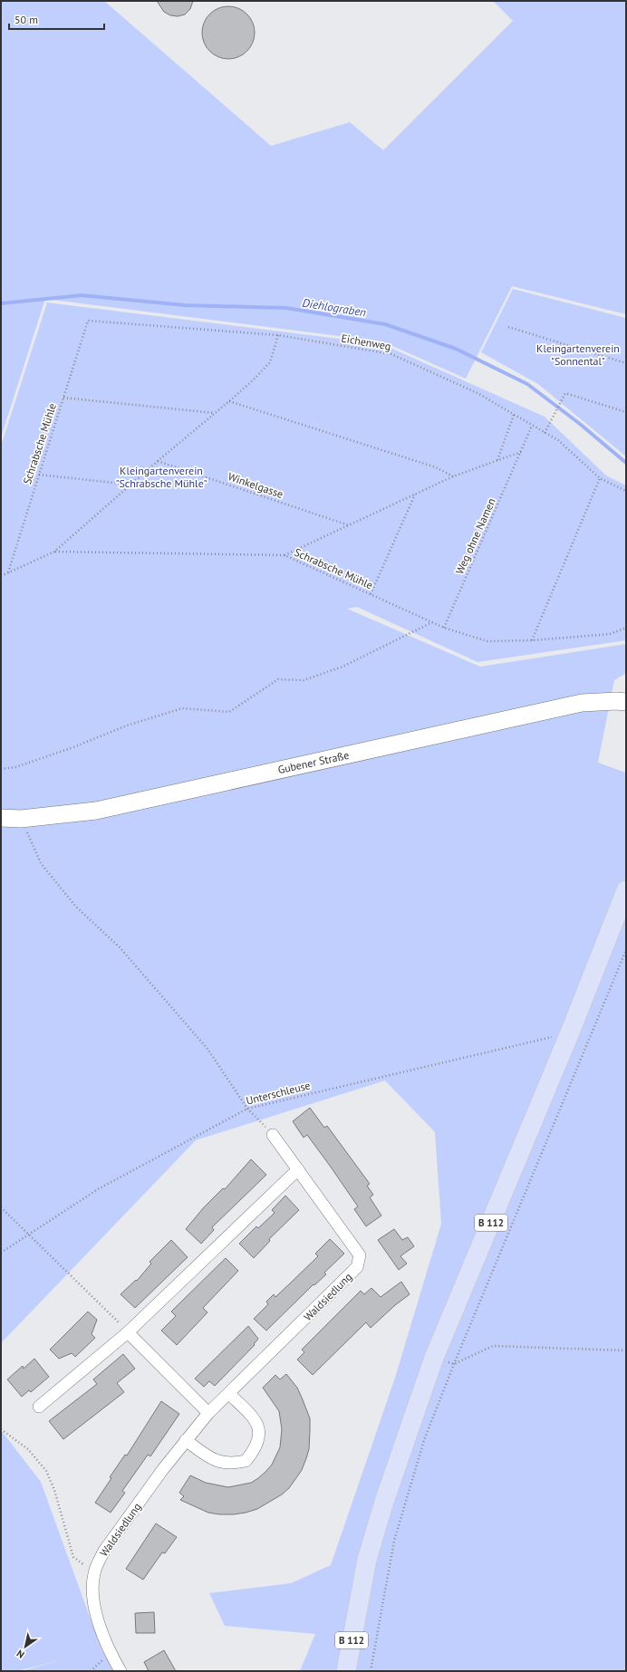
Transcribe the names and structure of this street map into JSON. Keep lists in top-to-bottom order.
{
  "streets": {
    "main road": ["Gubener Straße", "B 112"],
    "street": ["Waldsiedlung"],
    "path": [
      "Eichenweg",
      "Schrabsche Mühle",
      "Winkelgasse",
      "Weg ohne Namen",
      "Unterschleuse"
    ]
  },
  "crossings": [
    ["Eichenweg", "Schrabsche Mühle"],
    ["Eichenweg", "Weg ohne Namen"],
    ["Schrabsche Mühle", "Winkelgasse"],
    ["Schrabsche Mühle", "Weg ohne Namen"],
    ["Unterschleuse", "B 112"]
  ],
  "water": ["Diehlograben"],
  "parks": ["Kleingartenverein \"Sonnental\"", "Kleingartenverein \"Schrabsche Mühle\""],
  "scale_bar": "50 m",
  "north": "bottom left"
}
